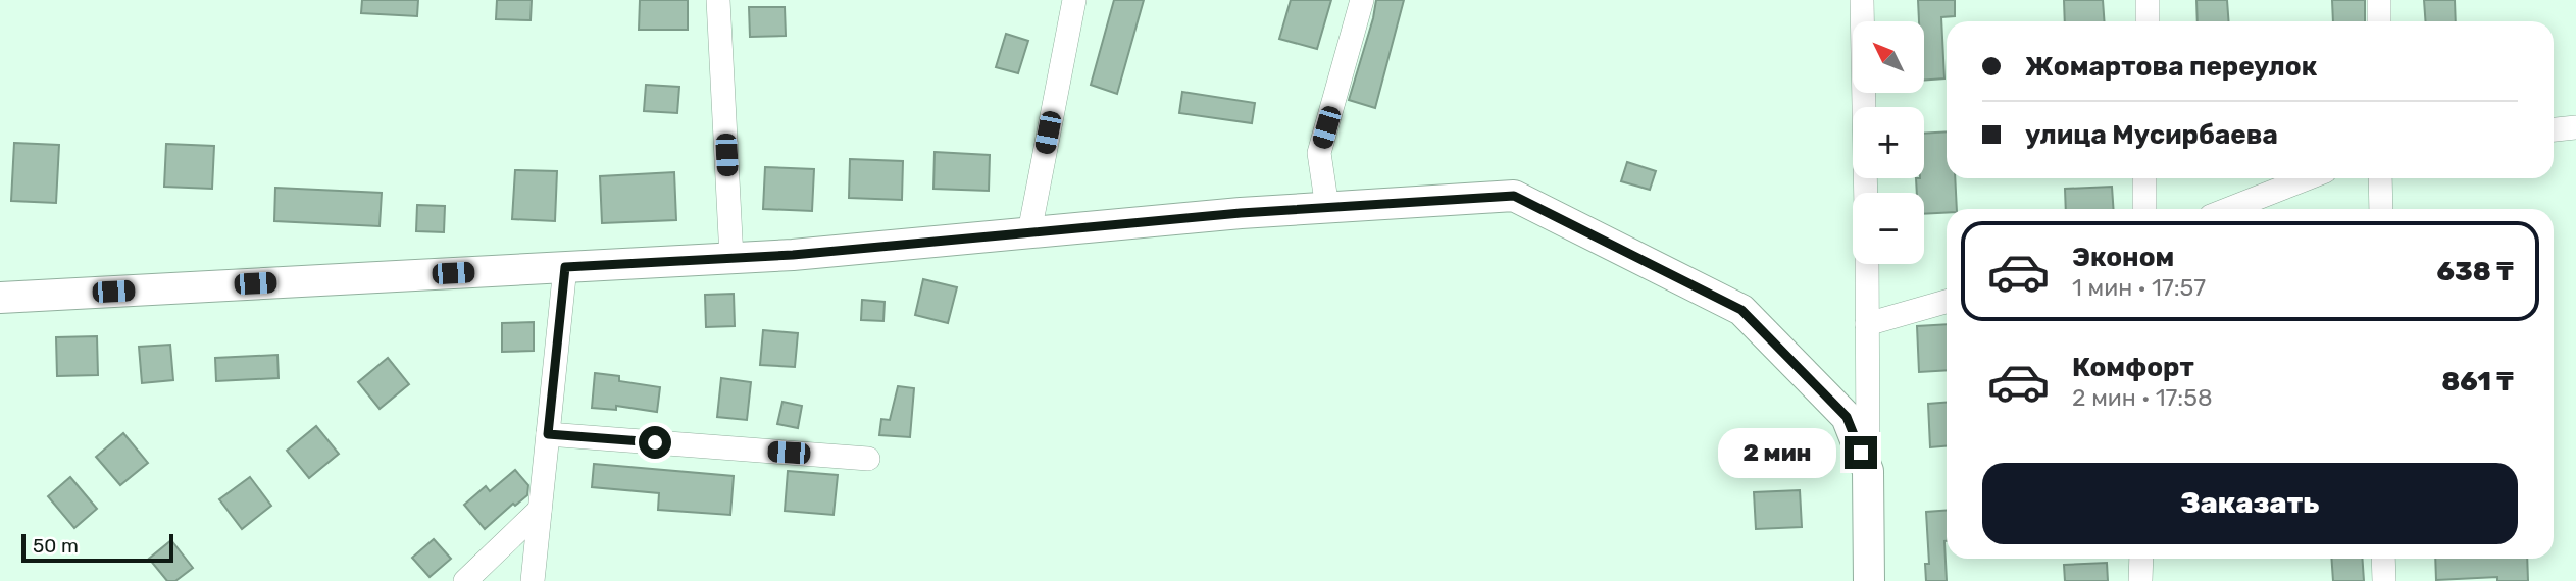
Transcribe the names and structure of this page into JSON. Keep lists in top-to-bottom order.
{
  "scale_bar": "50 m",
  "north": "top left",
  "page": {
    "map_buttons": ["+", "−"],
    "banner": ["Жомартова переулок", "улица Мусирбаева"],
    "list": [
      {
        "name": "Эконом",
        "note": "1 мин · 17:57",
        "value": "638 ₸"
      },
      {
        "name": "Комфорт",
        "note": "2 мин · 17:58",
        "value": "861 ₸"
      }
    ],
    "bubble": "2 мин",
    "buttons": "Заказать",
    "scale": "50 m"
  }
}
